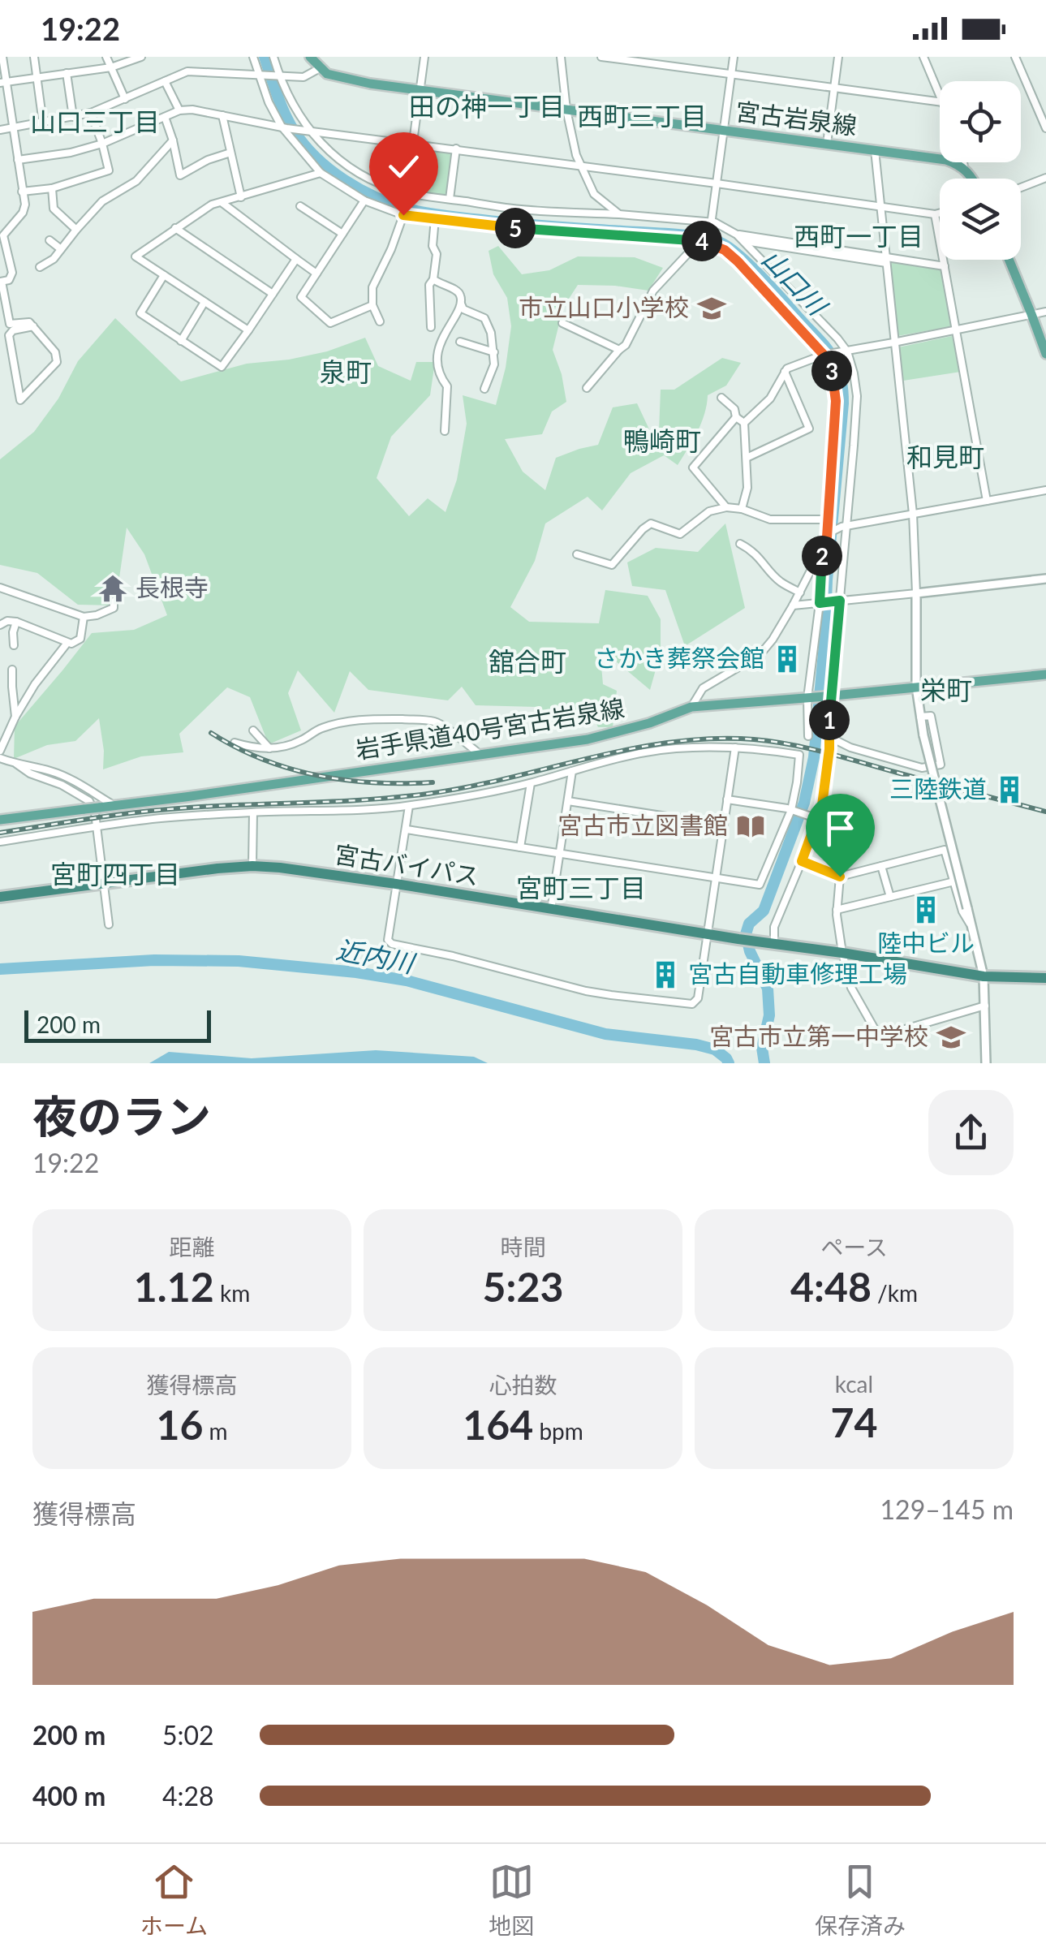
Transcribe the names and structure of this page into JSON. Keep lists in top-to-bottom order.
{
  "streets": {
    "highway": ["宮古バイパス"],
    "main road": ["宮古岩泉線", "岩手県道40号宮古岩泉線"]
  },
  "districts": [
    "田の神一丁目",
    "西町三丁目",
    "山口三丁目",
    "西町一丁目",
    "泉町",
    "鴨崎町",
    "和見町",
    "舘合町",
    "栄町",
    "宮町四丁目",
    "宮町三丁目"
  ],
  "water": ["山口川", "近内川"],
  "places": {
    "school or university": ["市立山口小学校", "宮古市立第一中学校"],
    "temple": ["長根寺"],
    "building": [
      "さかき葬祭会館",
      "三陸鉄道",
      "陸中ビル",
      "宮古自動車修理工場"
    ],
    "library": ["宮古市立図書館"]
  },
  "scale_bar": "200 m",
  "page": {
    "status": "19:22",
    "pins": [
      "5",
      "4",
      "3",
      "2",
      "1"
    ],
    "scale": "200 m",
    "heading": ["夜のラン", "19:22"],
    "stats": [
      ["距離", "1.12 km"],
      ["時間", "5:23"],
      ["ペース", "4:48 /km"],
      ["獲得標高", "16 m"],
      ["心拍数", "164 bpm"],
      ["kcal", "74"]
    ],
    "chart": ["獲得標高", "129–145 m"],
    "list": [
      {
        "name": "200 m",
        "note": "5:02"
      },
      {
        "name": "400 m",
        "note": "4:28"
      }
    ],
    "tabs": ["ホーム", "地図", "保存済み"]
  }
}
